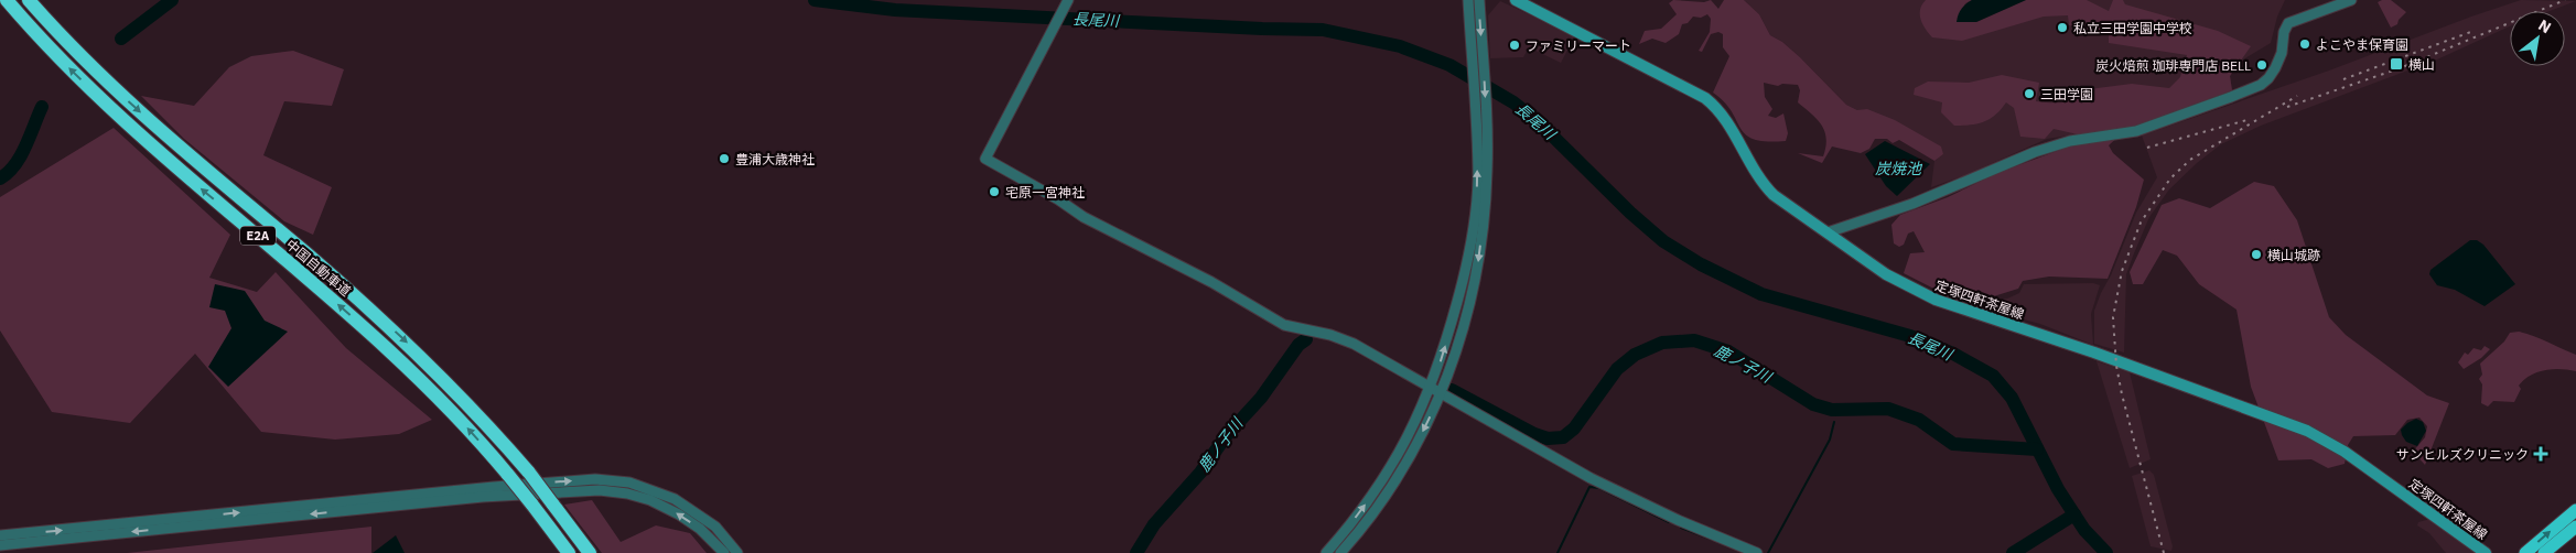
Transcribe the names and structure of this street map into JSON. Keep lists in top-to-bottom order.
{
  "streets": {
    "highway": ["E2A", "中国自動車道"],
    "main road": ["定塚四軒茶屋線"]
  },
  "water": ["長尾川", "炭焼池", "鹿ノ子川"],
  "places": {
    "other": [
      "私立三田学園中学校",
      "よこやま保育園",
      "ファミリーマート",
      "炭火焙煎 珈琲専門店 BELL",
      "三田学園",
      "豊浦大歳神社",
      "宅原一宮神社",
      "横山城跡"
    ],
    "transit": ["横山"],
    "health": ["サンヒルズクリニック"]
  },
  "north": "top right"
}
